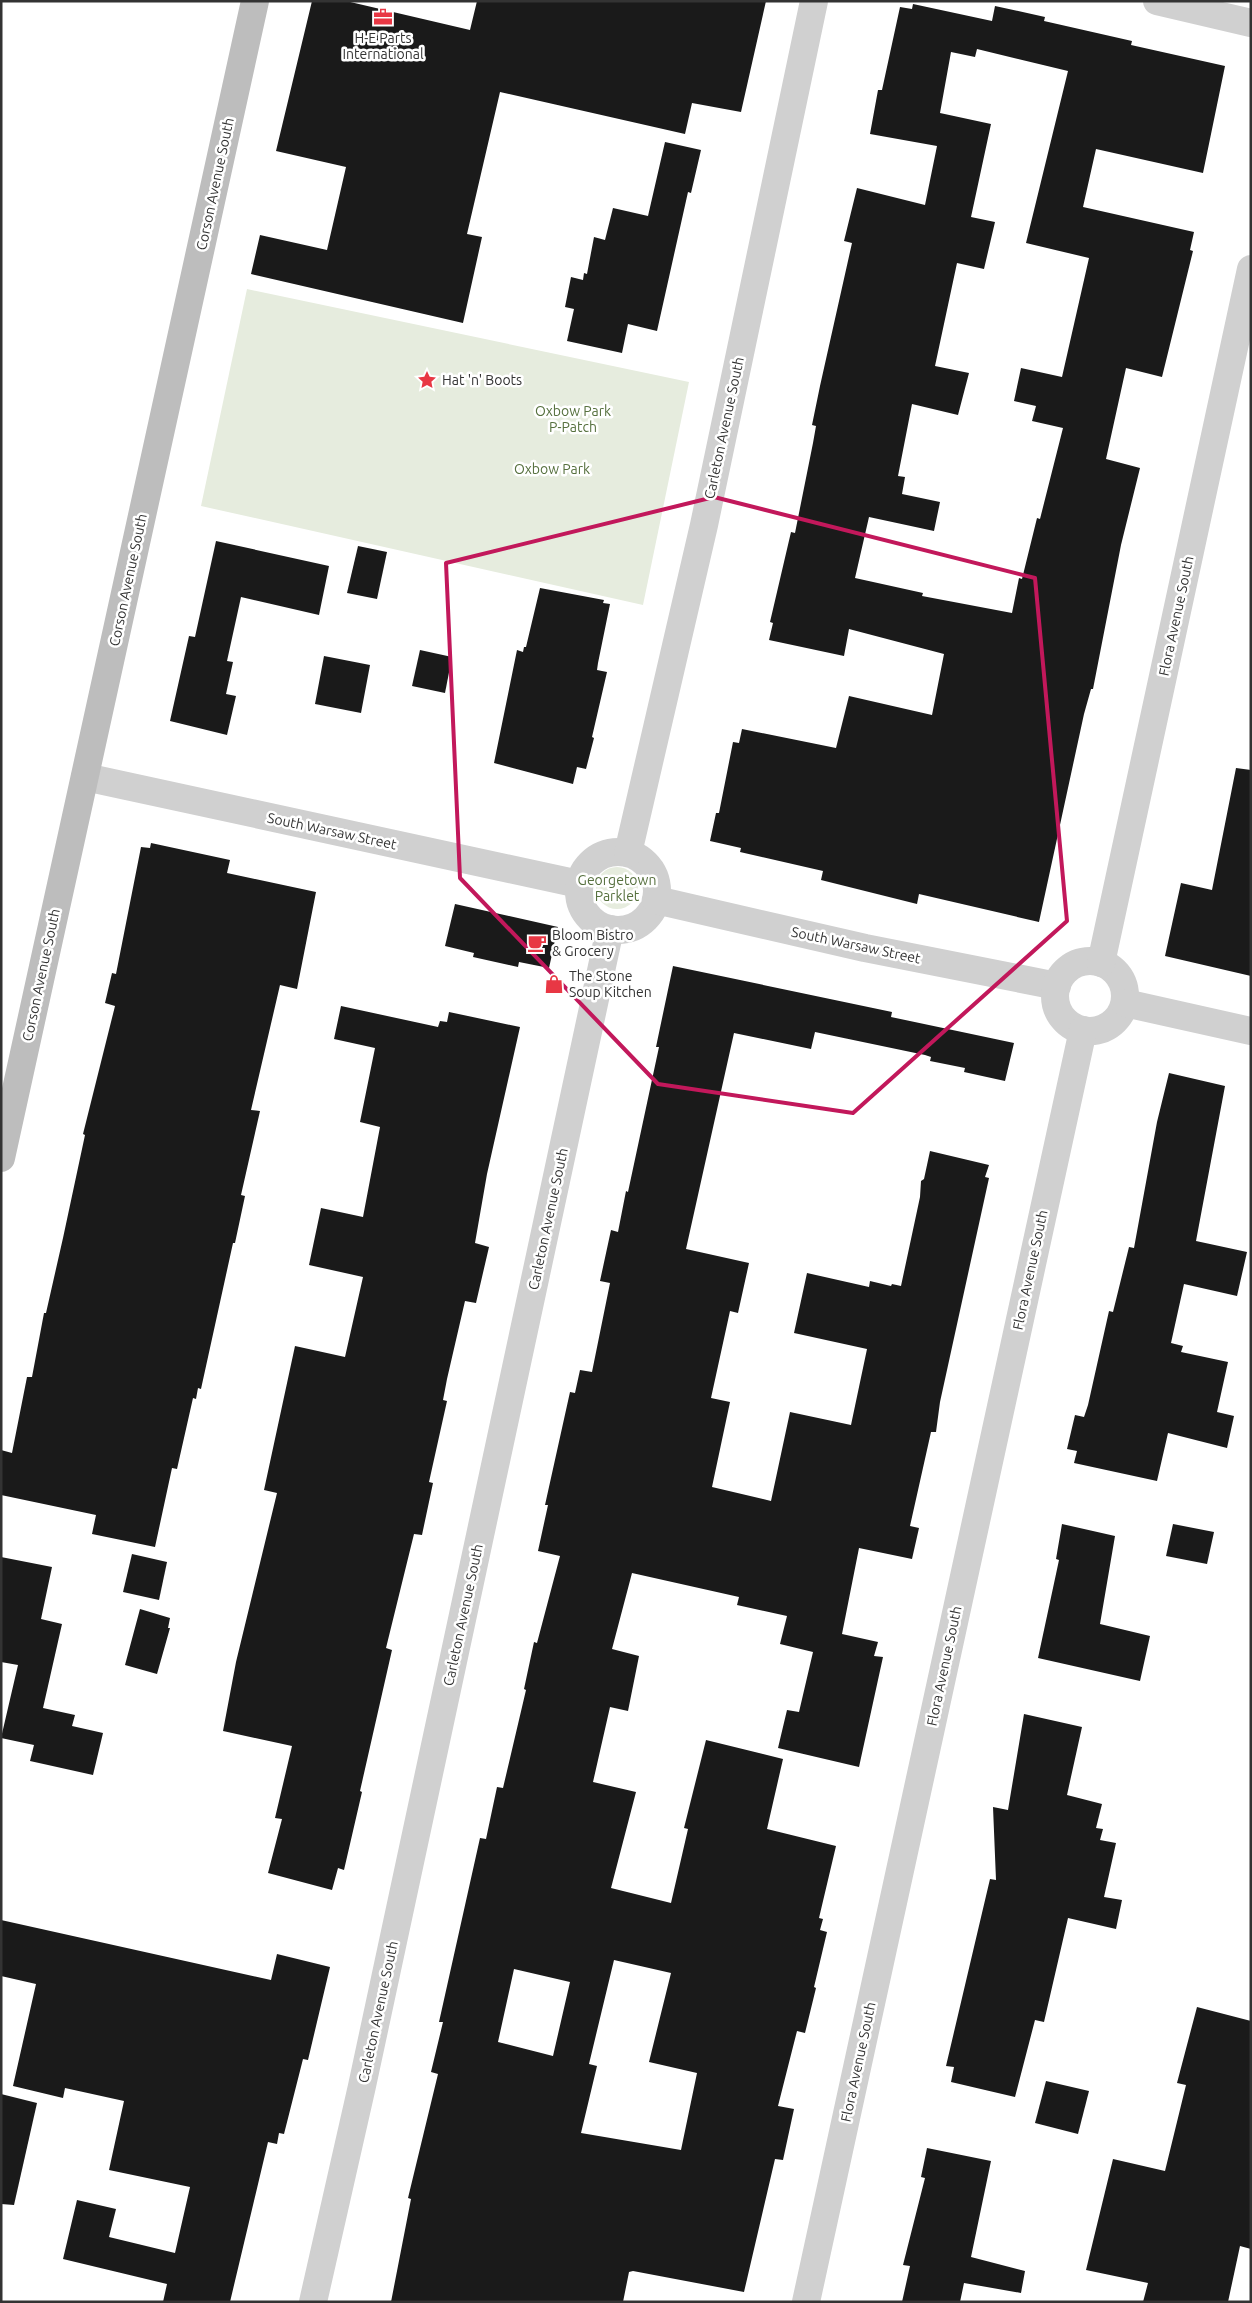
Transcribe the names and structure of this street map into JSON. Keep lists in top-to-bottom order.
{
  "streets": {
    "street": [
      "Corson Avenue South",
      "Carleton Avenue South",
      "Flora Avenue South",
      "South Warsaw Street"
    ]
  },
  "crossings": [
    ["Corson Avenue South", "South Warsaw Street"],
    ["Carleton Avenue South", "South Warsaw Street"],
    ["Flora Avenue South", "South Warsaw Street"]
  ],
  "parks": ["Oxbow Park P-Patch", "Oxbow Park", "Georgetown Parklet"],
  "places": {
    "office": ["H-E Parts International"],
    "place": ["Hat 'n' Boots"],
    "cafe": ["Bloom Bistro & Grocery"],
    "shop": ["The Stone Soup Kitchen"]
  }
}
